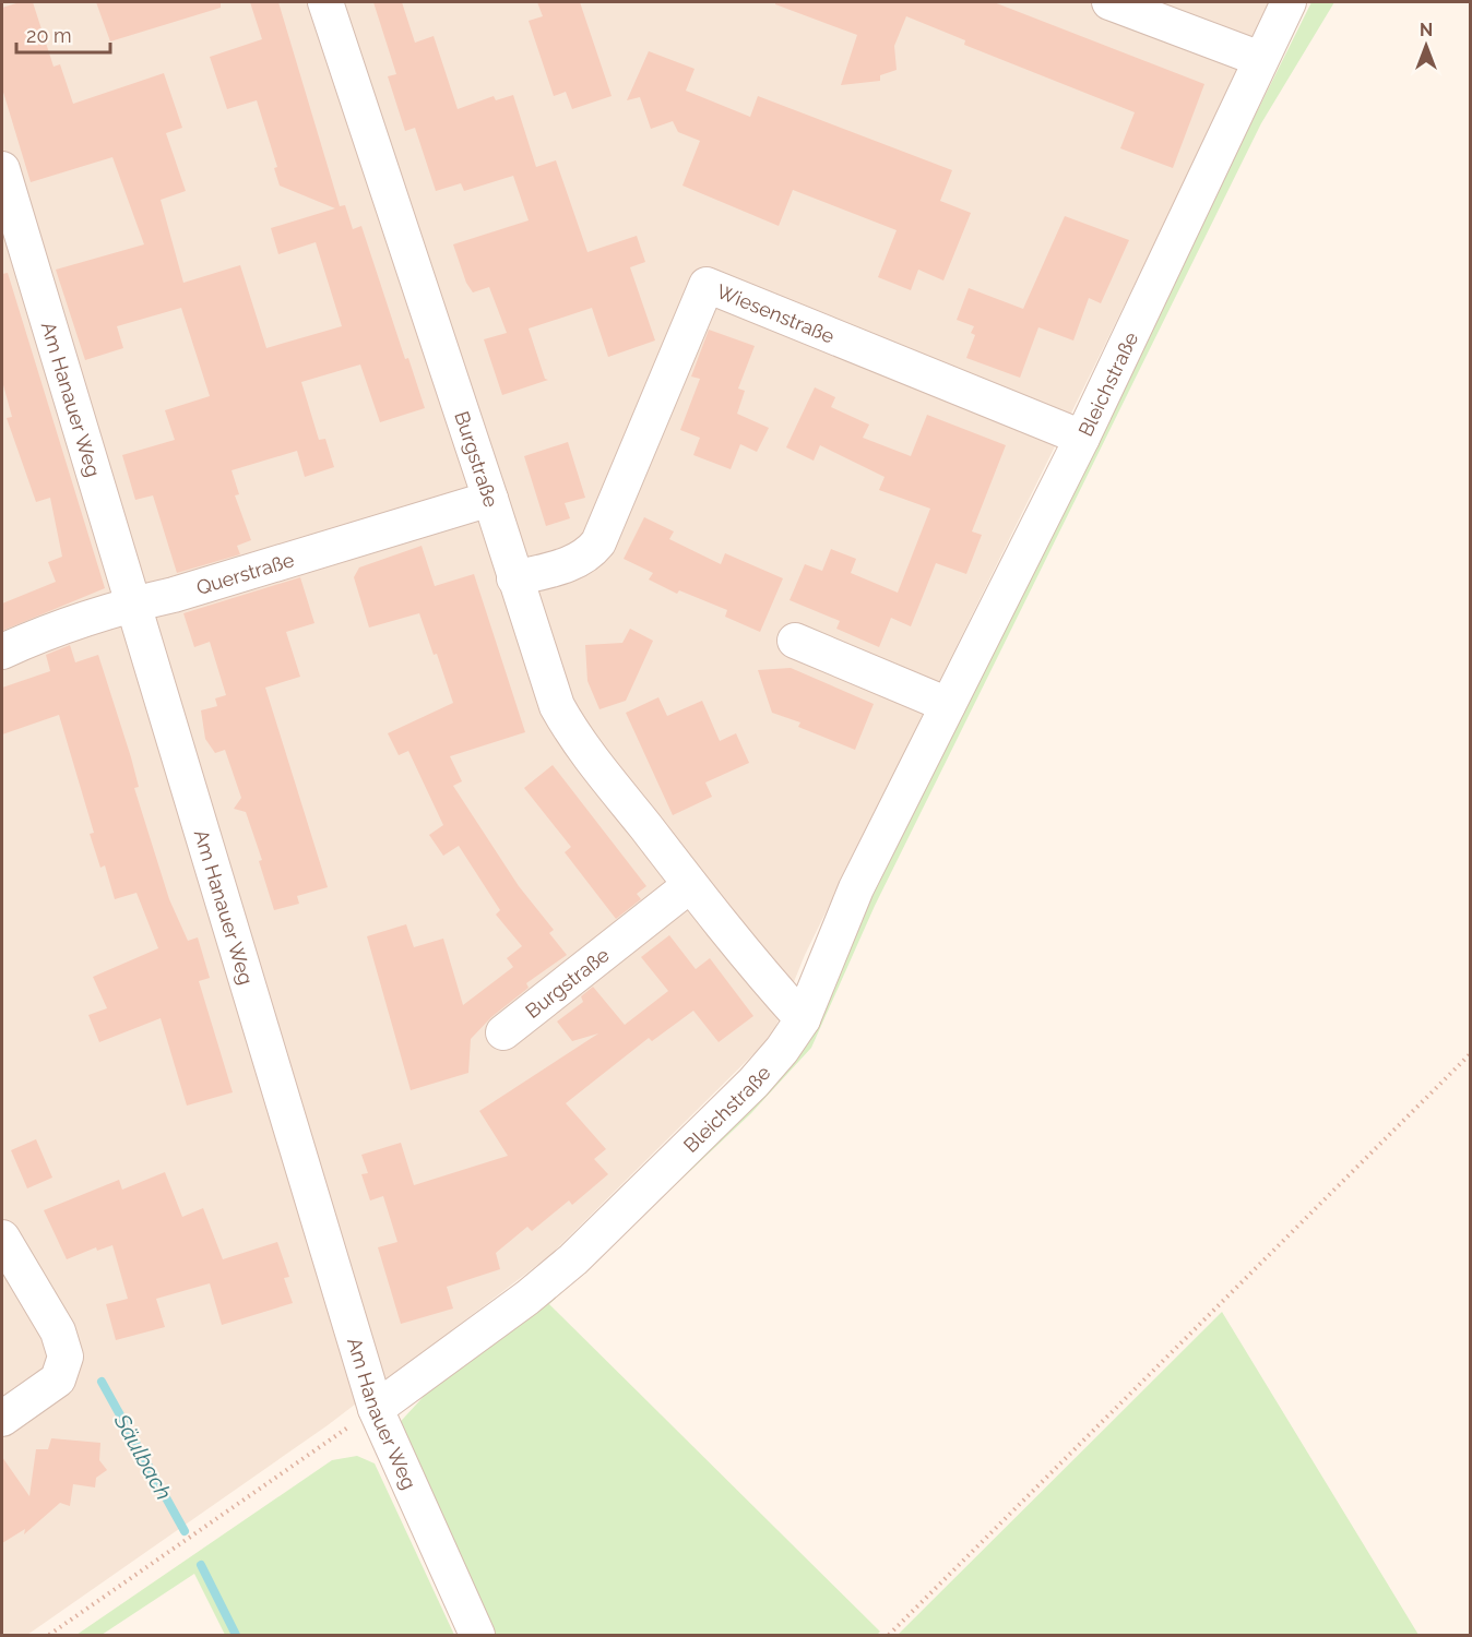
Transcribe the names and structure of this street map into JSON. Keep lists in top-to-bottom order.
{
  "streets": {
    "street": [
      "Wiesenstraße",
      "Bleichstraße",
      "Am Hanauer Weg",
      "Burgstraße",
      "Querstraße"
    ]
  },
  "crossings": [
    ["Wiesenstraße", "Bleichstraße"],
    ["Wiesenstraße", "Burgstraße"],
    ["Bleichstraße", "Am Hanauer Weg"],
    ["Bleichstraße", "Burgstraße"],
    ["Am Hanauer Weg", "Querstraße"],
    ["Burgstraße", "Querstraße"]
  ],
  "water": ["Säulbach"],
  "scale_bar": "20 m",
  "north": "top"
}
